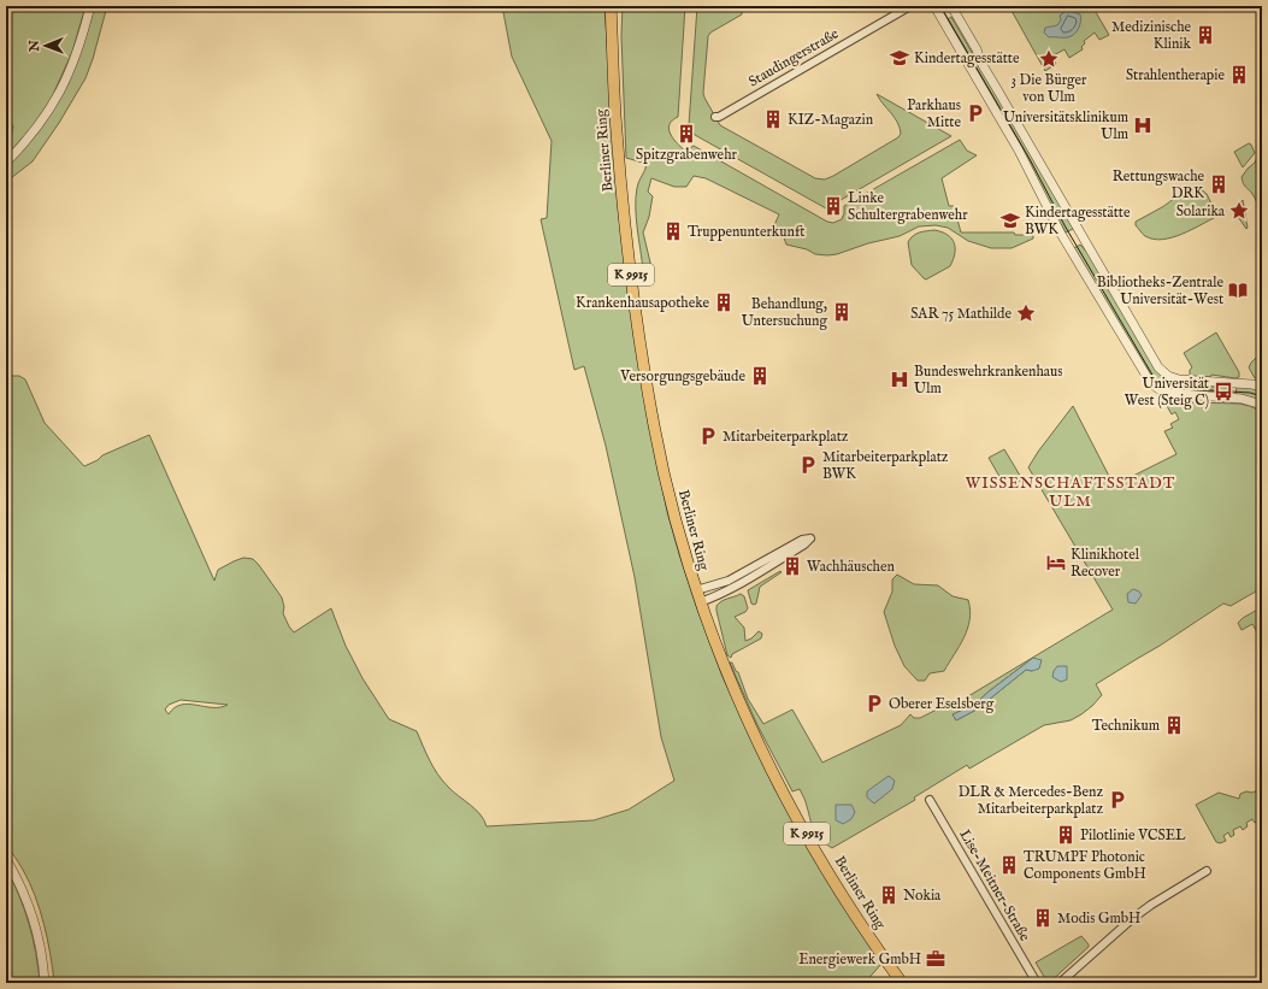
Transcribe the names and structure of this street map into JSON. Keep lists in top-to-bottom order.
{
  "streets": {
    "main road": ["Berliner Ring", "K 9915"],
    "street": ["Staudingerstraße", "Lise-Meitner-Straße"]
  },
  "districts": ["WISSENSCHAFTSSTADT ULM"],
  "places": {
    "building": [
      "Medizinische Klinik",
      "Strahlentherapie",
      "KIZ-Magazin",
      "Spitzgrabenwehr",
      "Rettungswache DRK",
      "Linke Schultergrabenwehr",
      "Truppenunterkunft",
      "Krankenhausapotheke",
      "Behandlung, Untersuchung",
      "Versorgungsgebäude",
      "Wachhäuschen",
      "Technikum",
      "Pilotlinie VCSEL",
      "TRUMPF Photonic Components GmbH",
      "Nokia",
      "Modis GmbH"
    ],
    "school or university": ["Kindertagesstätte", "Kindertagesstätte BWK"],
    "place": ["3 Die Bürger von Ulm", "Solarika", "SAR 75 Mathilde"],
    "parking": [
      "Parkhaus Mitte",
      "Mitarbeiterparkplatz",
      "Mitarbeiterparkplatz BWK",
      "Oberer Eselsberg",
      "DLR & Mercedes-Benz Mitarbeiterparkplatz"
    ],
    "hospital": ["Universitätsklinikum Ulm", "Bundeswehrkrankenhaus Ulm"],
    "library": ["Bibliotheks-Zentrale Universität-West"],
    "bus stop": ["Universität West (Steig C)"],
    "hotel": ["Klinikhotel Recover"],
    "office": ["Energiewerk GmbH"]
  },
  "north": "left"
}
